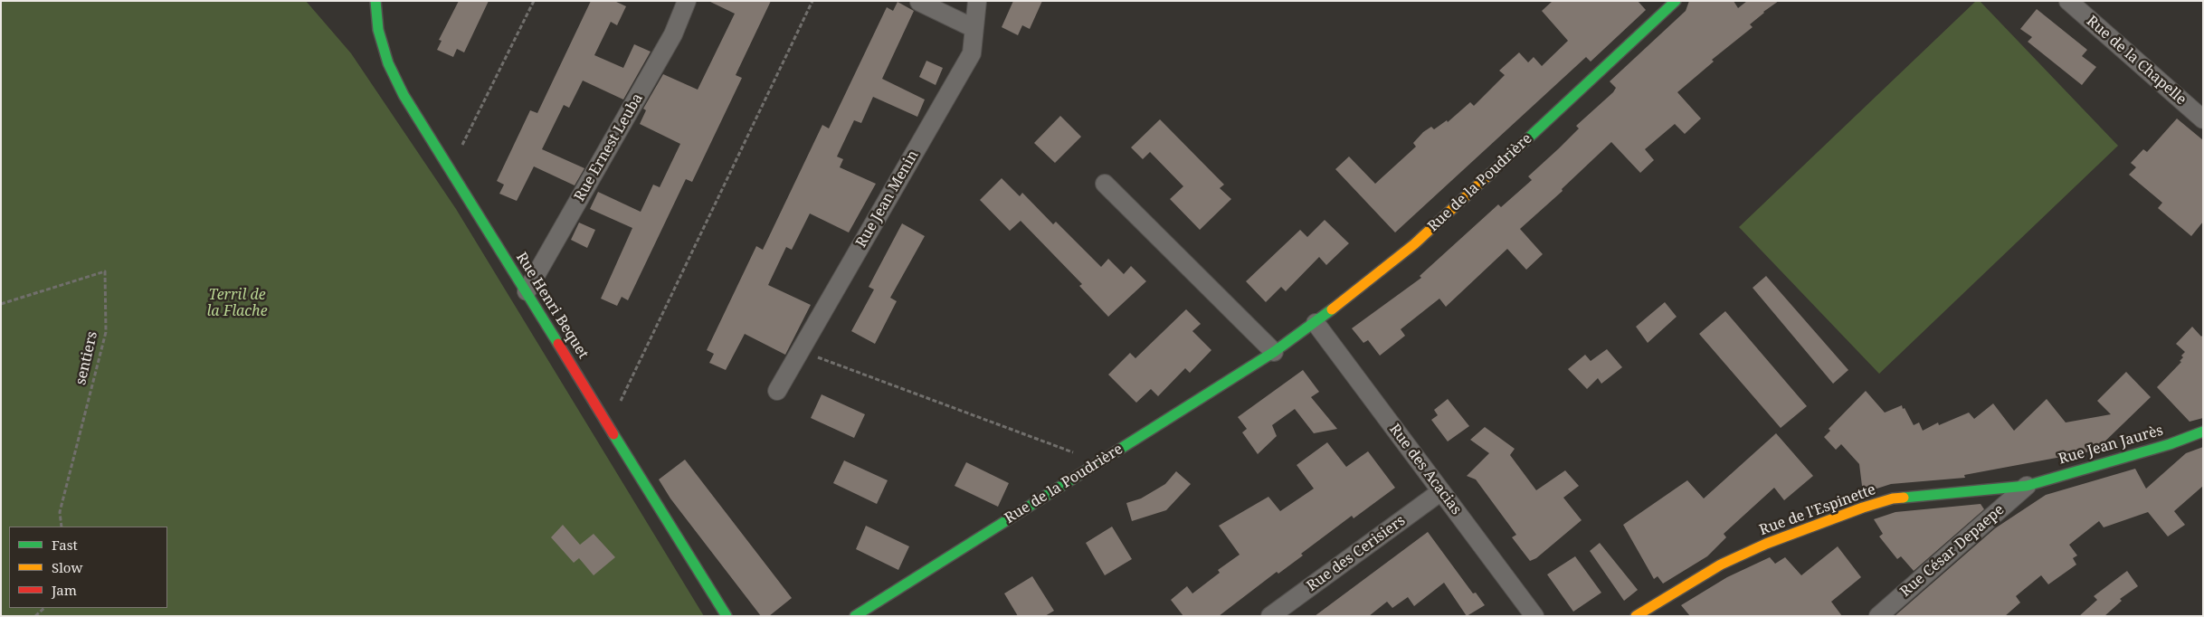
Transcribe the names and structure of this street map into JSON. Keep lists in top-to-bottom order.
{
  "streets": {
    "street": [
      "Rue de la Chapelle",
      "Rue Ernest Leuba",
      "Rue de la Poudrière",
      "Rue Jean Menin",
      "Rue Henri Bequet",
      "Rue Jean Jaurès",
      "Rue des Acacias",
      "Rue de l'Espinette",
      "Rue César Depaepe",
      "Rue des Cerisiers"
    ],
    "path": ["sentiers"]
  },
  "crossings": [
    ["Rue Ernest Leuba", "Rue Henri Bequet"],
    ["Rue de la Poudrière", "Rue des Acacias"],
    ["Rue Jean Jaurès", "Rue de l'Espinette"],
    ["Rue Jean Jaurès", "Rue César Depaepe"],
    ["Rue des Acacias", "Rue des Cerisiers"],
    ["Rue de l'Espinette", "Rue César Depaepe"]
  ],
  "parks": ["Terril de la Flache"],
  "legend": ["Fast", "Slow", "Jam"]
}
